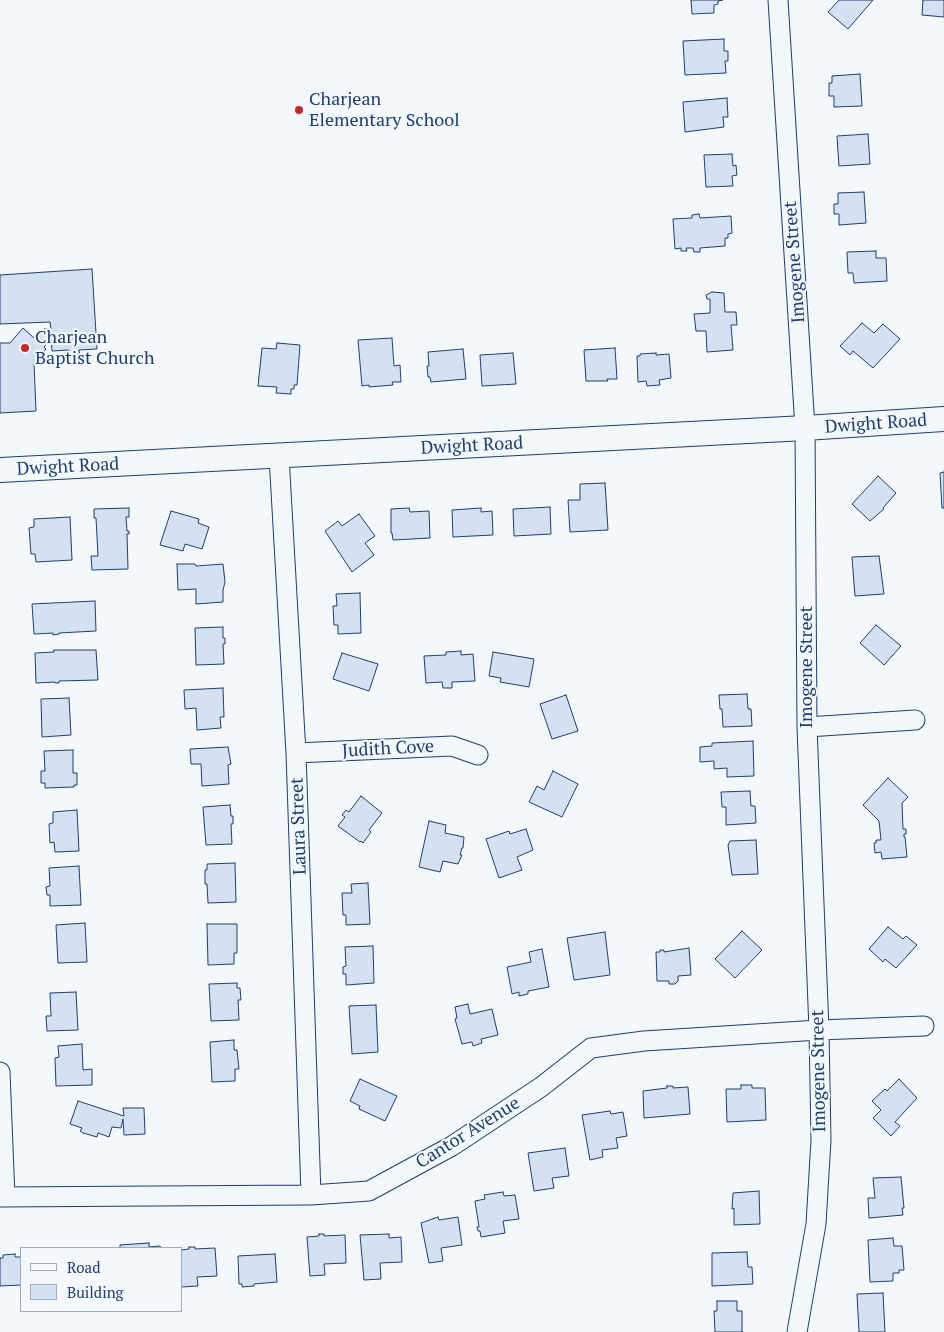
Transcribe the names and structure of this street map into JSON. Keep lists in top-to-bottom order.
{
  "streets": {
    "street": [
      "Imogene Street",
      "Dwight Road",
      "Judith Cove",
      "Laura Street",
      "Cantor Avenue"
    ]
  },
  "crossings": [
    ["Imogene Street", "Dwight Road"],
    ["Imogene Street", "Cantor Avenue"],
    ["Dwight Road", "Laura Street"],
    ["Judith Cove", "Laura Street"],
    ["Laura Street", "Cantor Avenue"]
  ],
  "places": ["Charjean Elementary School", "Charjean Baptist Church"],
  "legend": ["Road", "Building"]
}
